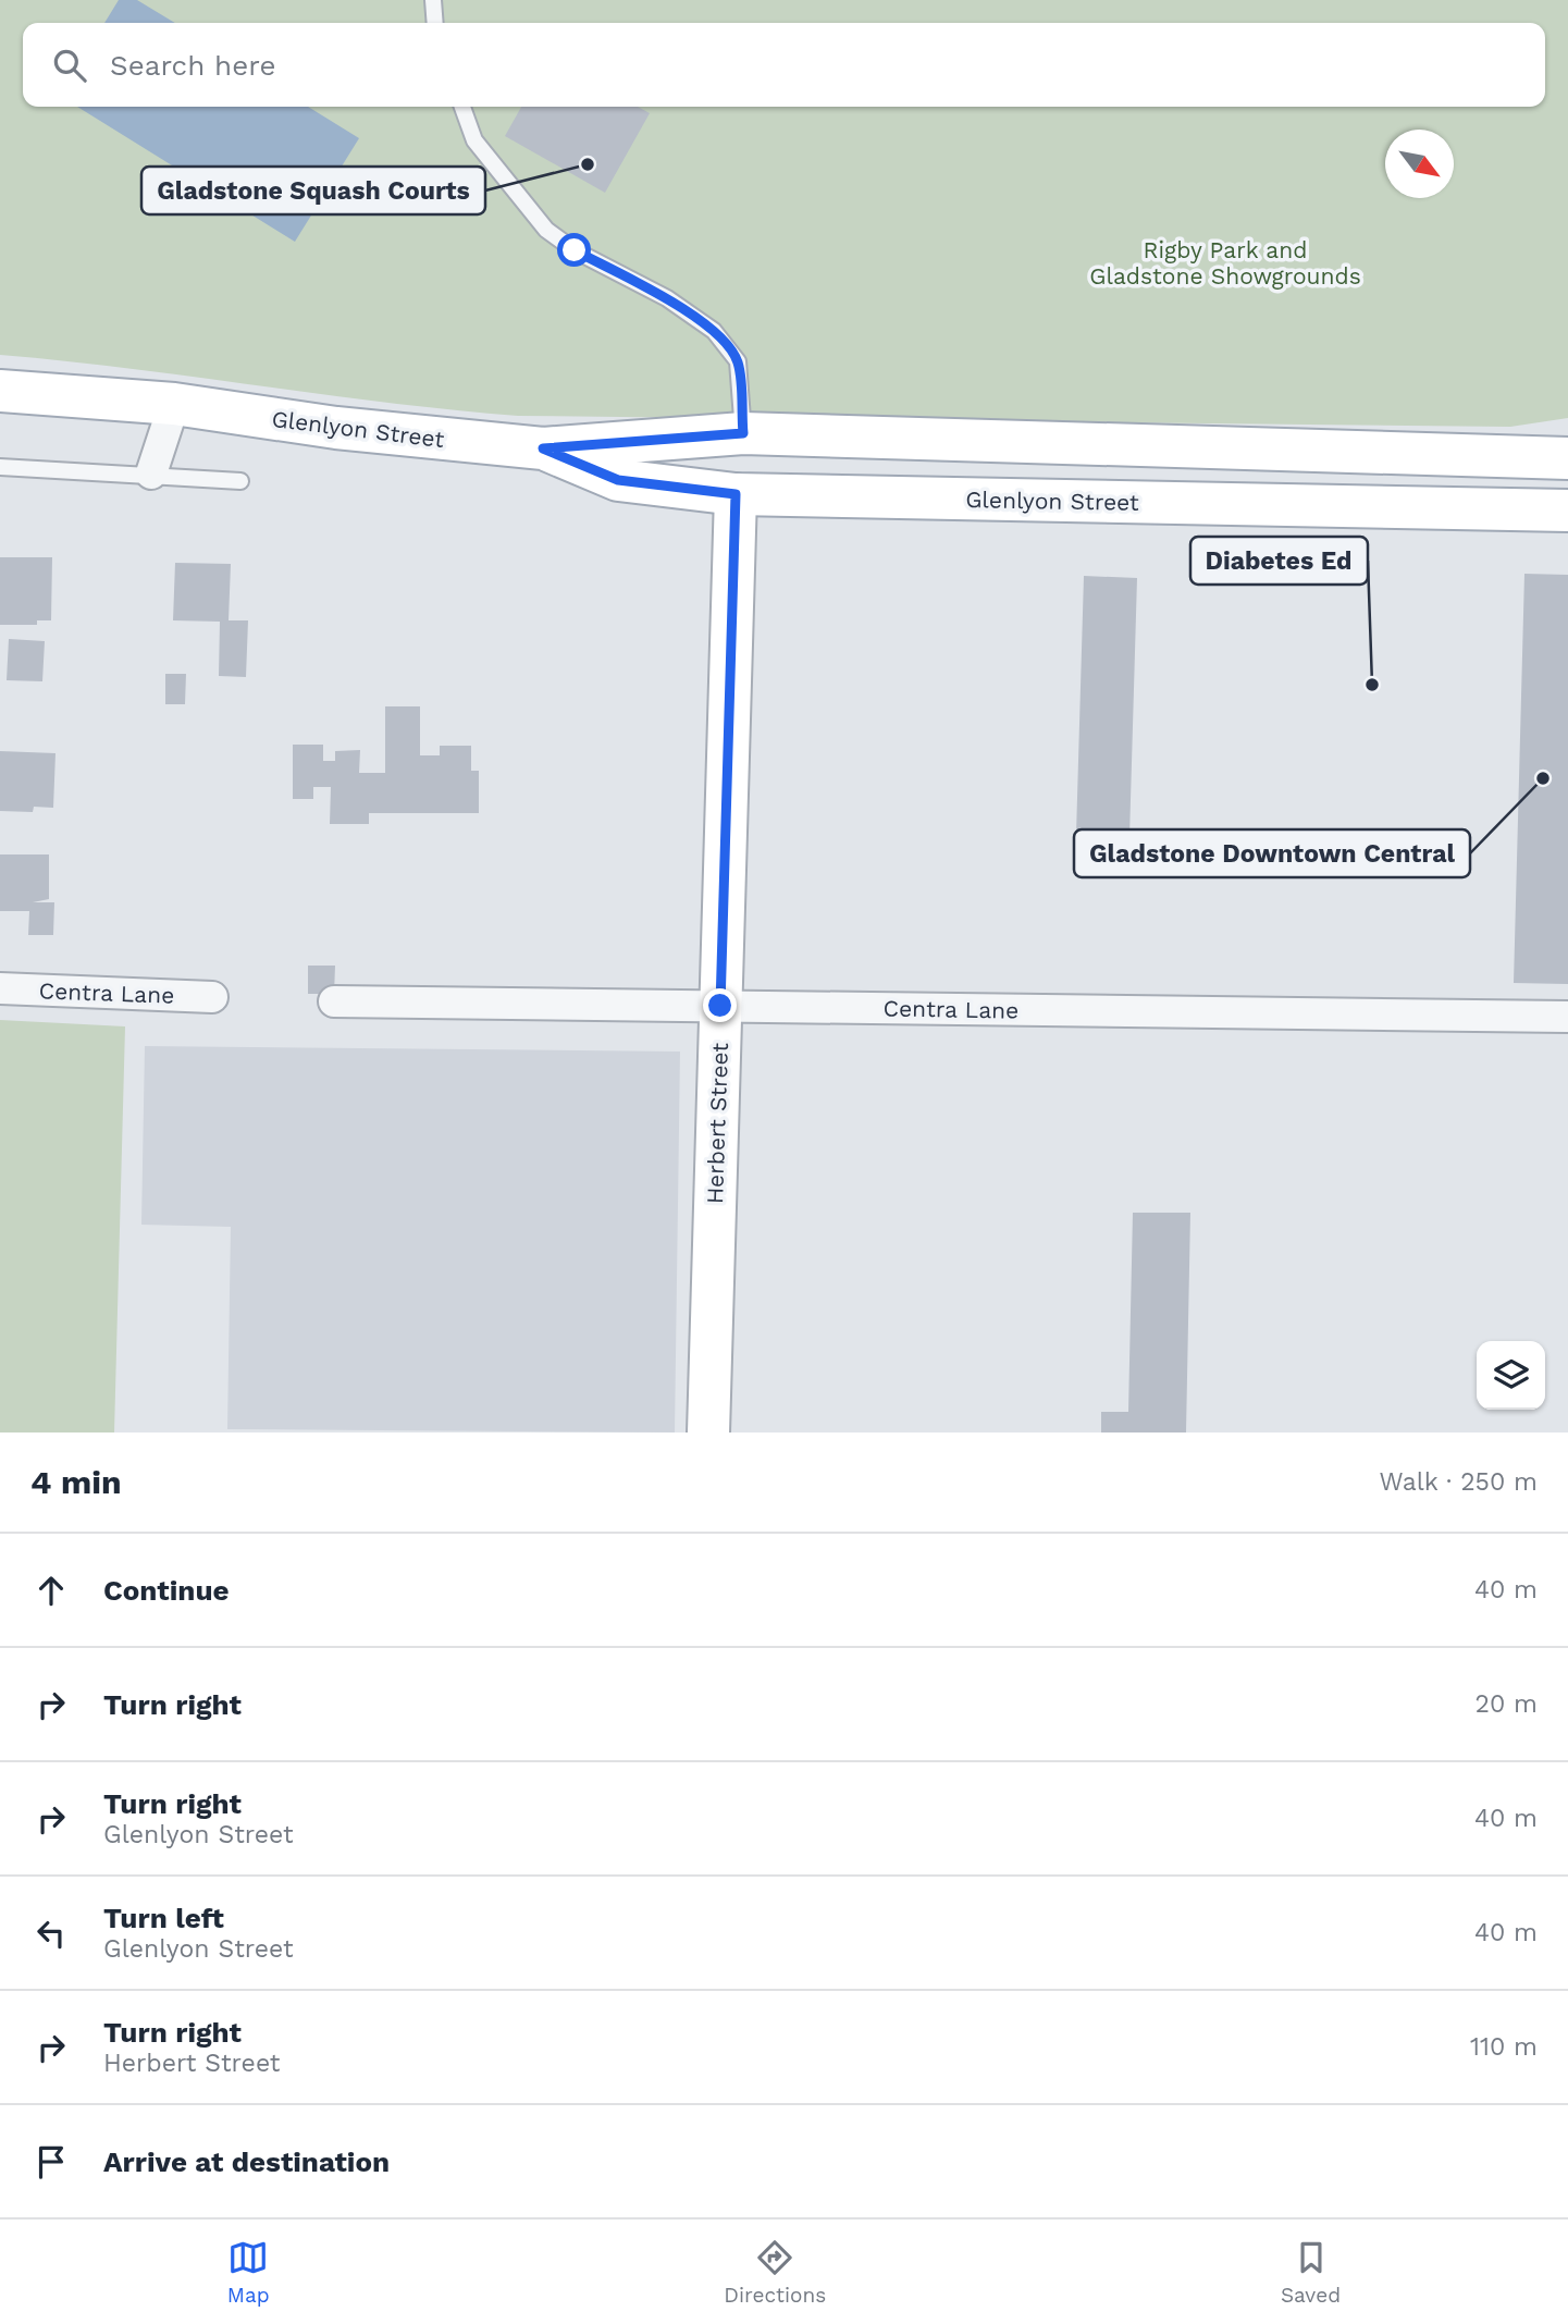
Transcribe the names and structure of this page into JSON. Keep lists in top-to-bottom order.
{
  "streets": {
    "main road": ["Glenlyon Street", "Herbert Street"],
    "street": ["Centra Lane"]
  },
  "crossings": [
    ["Glenlyon Street", "Herbert Street"],
    ["Centra Lane", "Herbert Street"]
  ],
  "parks": ["Rigby Park and Gladstone Showgrounds"],
  "places": ["Gladstone Squash Courts", "Diabetes Ed", "Gladstone Downtown Central"],
  "north": "bottom right",
  "page": {
    "search": "Search here",
    "heading": ["4 min", "Walk · 250 m"],
    "list": [
      ["Continue", "40 m"],
      ["Turn right", "20 m"],
      ["Turn right", "Glenlyon Street", "40 m"],
      ["Turn left", "Glenlyon Street", "40 m"],
      ["Turn right", "Herbert Street", "110 m"],
      "Arrive at destination"
    ],
    "nav": ["Map", "Directions", "Saved"]
  }
}
